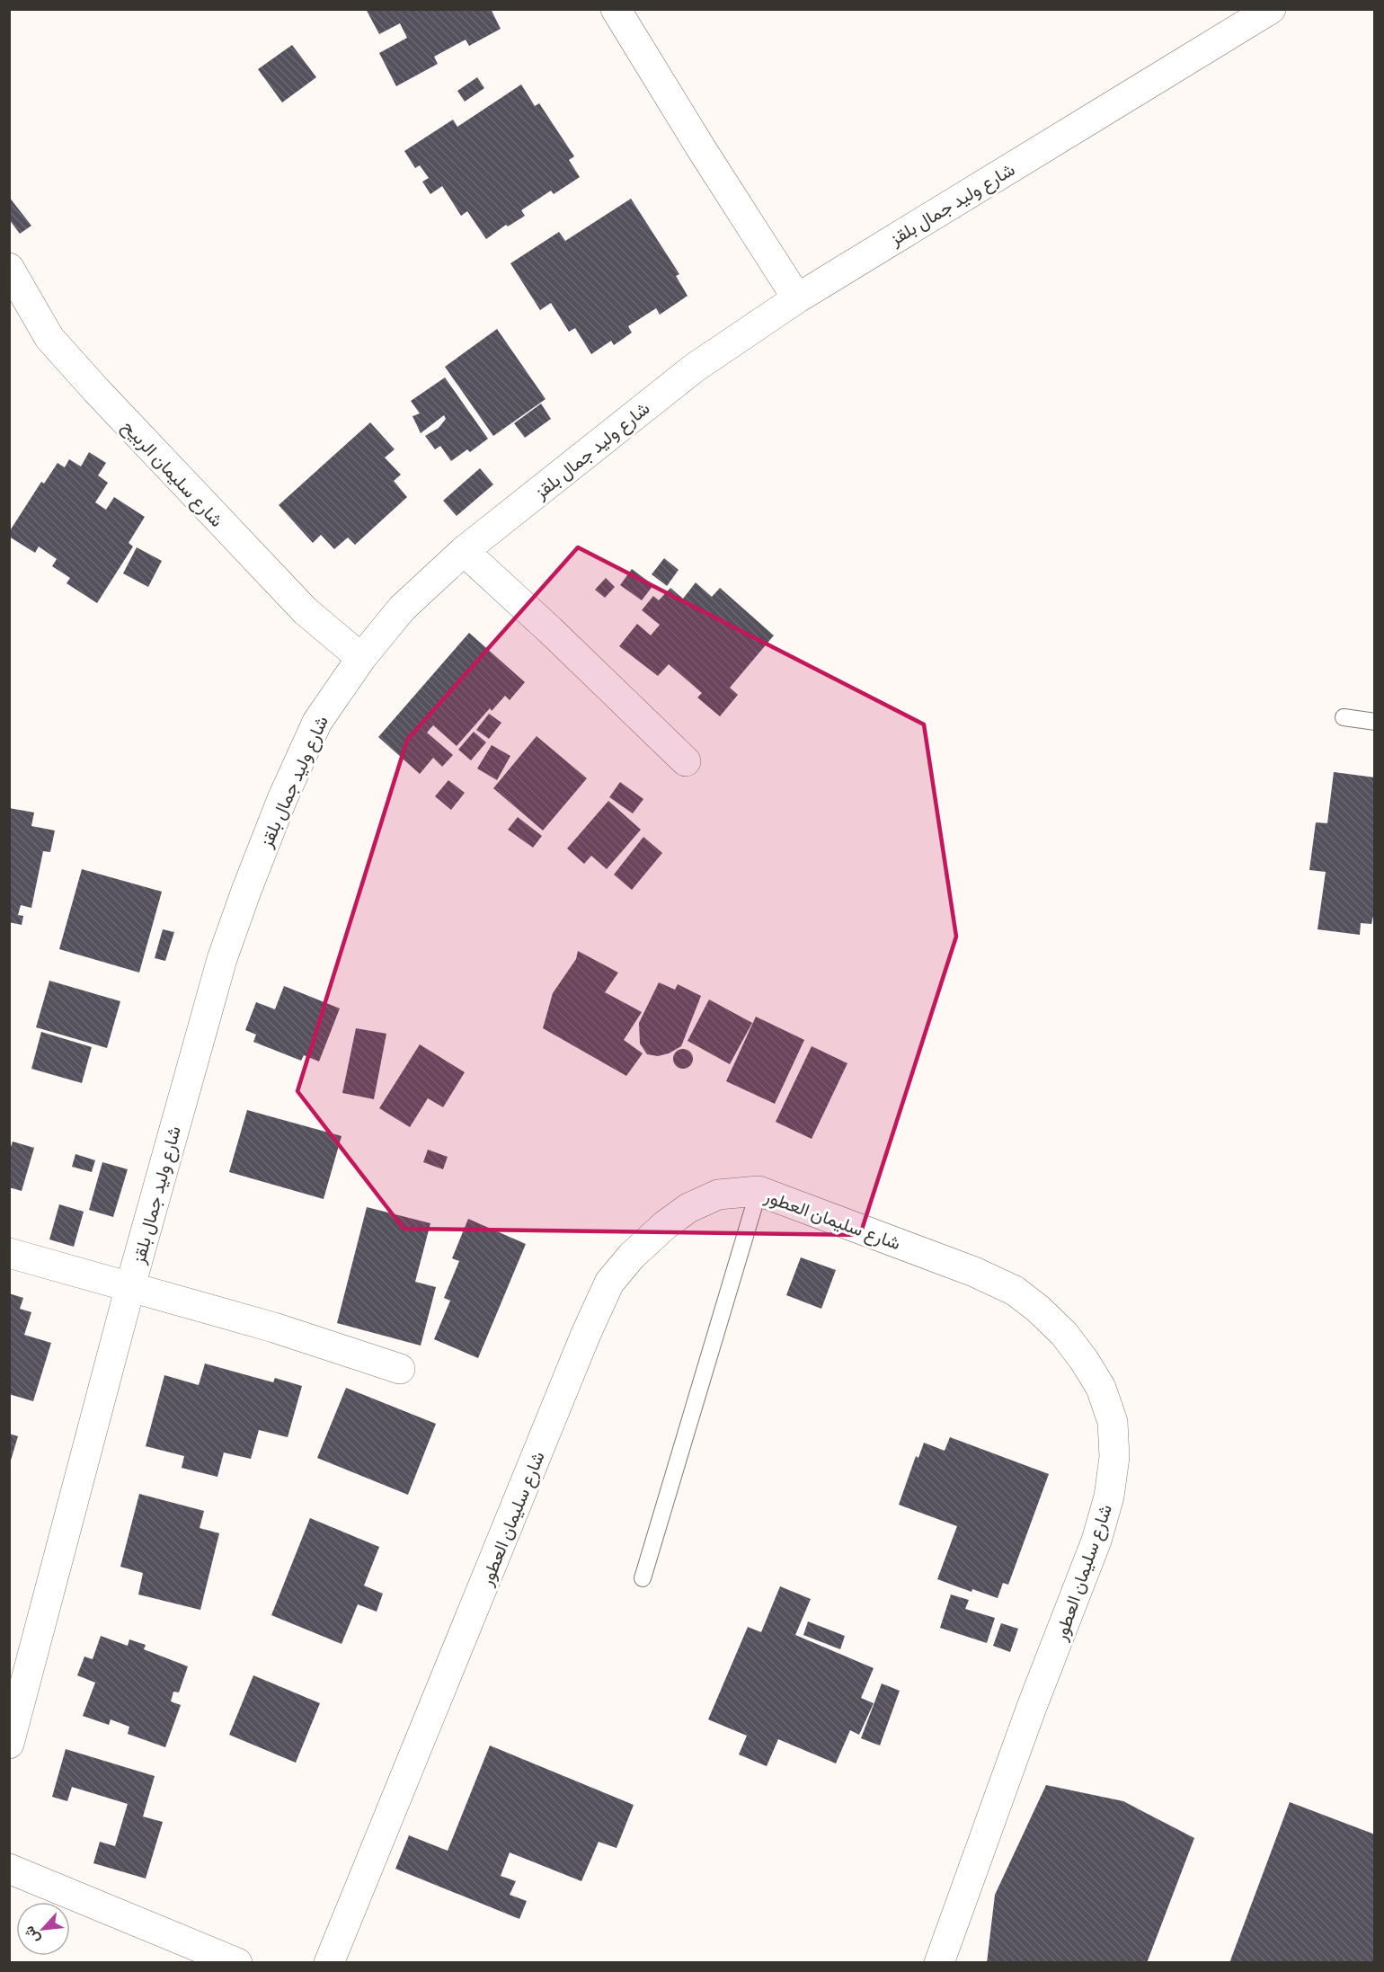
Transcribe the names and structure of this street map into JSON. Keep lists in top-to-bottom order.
{
  "streets": {
    "street": ["شارع وليد جمال بلقز", "شارع سليمان الربيح", "شارع سليمان العطور"]
  },
  "crossings": [
    ["شارع وليد جمال بلقز", "شارع سليمان الربيح"]
  ],
  "north": "bottom left"
}
